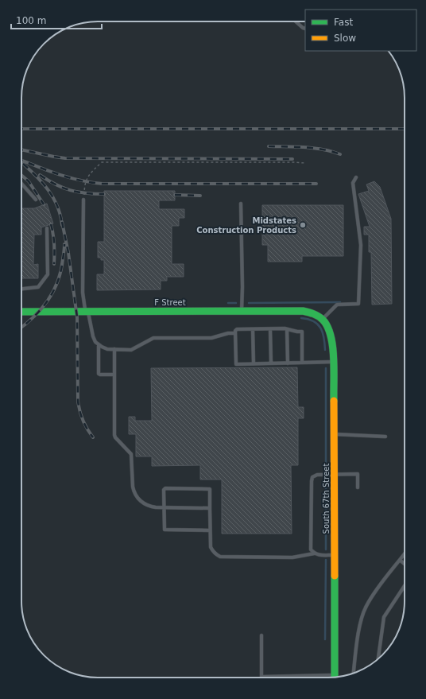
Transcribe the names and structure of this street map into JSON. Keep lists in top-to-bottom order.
{
  "streets": {
    "street": ["F Street", "South 67th Street"]
  },
  "crossings": [
    ["F Street", "South 67th Street"]
  ],
  "places": ["Midstates Construction Products"],
  "legend": ["Fast", "Slow"],
  "scale_bar": "100 m"
}
